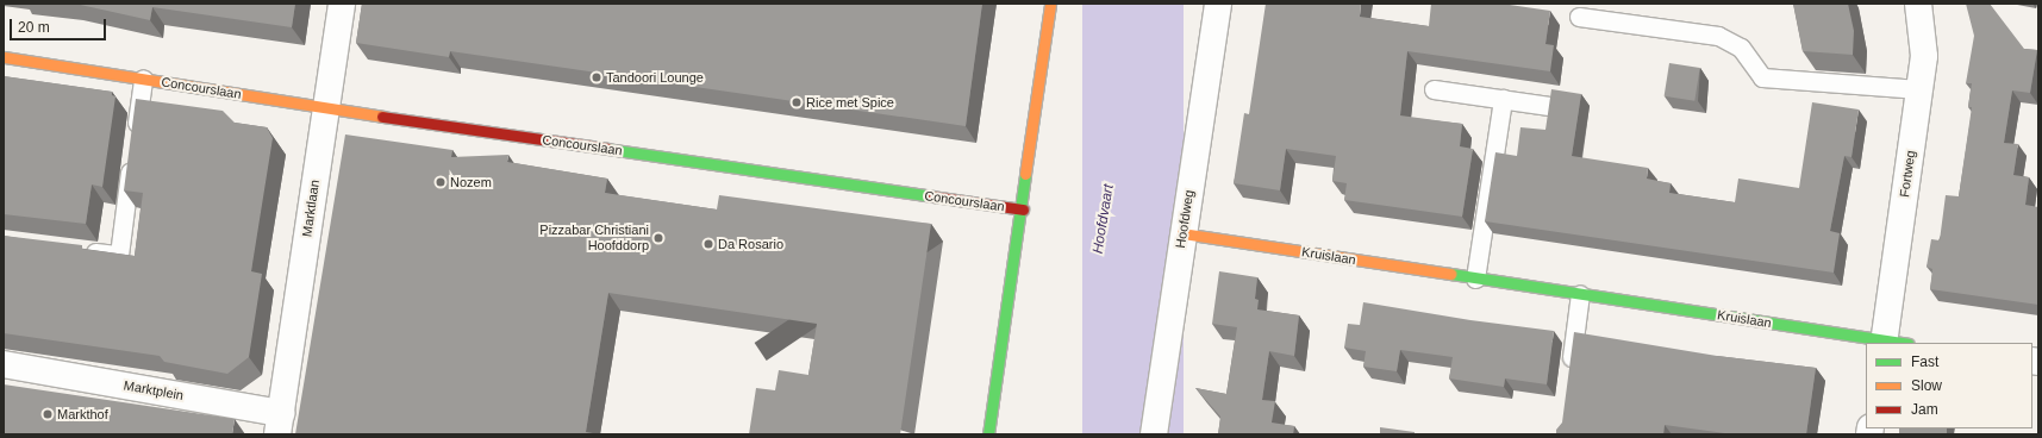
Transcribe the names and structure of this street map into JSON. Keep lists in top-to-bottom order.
{
  "streets": {
    "street": [
      "Concourslaan",
      "Fortweg",
      "Marktlaan",
      "Hoofdweg",
      "Kruislaan",
      "Marktplein"
    ]
  },
  "crossings": [
    ["Concourslaan", "Marktlaan"],
    ["Fortweg", "Kruislaan"],
    ["Marktlaan", "Marktplein"],
    ["Hoofdweg", "Kruislaan"]
  ],
  "water": ["Hoofdvaart"],
  "places": [
    "Tandoori Lounge",
    "Rice met Spice",
    "Nozem",
    "Pizzabar Christiani Hoofddorp",
    "Da Rosario",
    "Markthof"
  ],
  "legend": ["Fast", "Slow", "Jam"],
  "scale_bar": "20 m"
}
